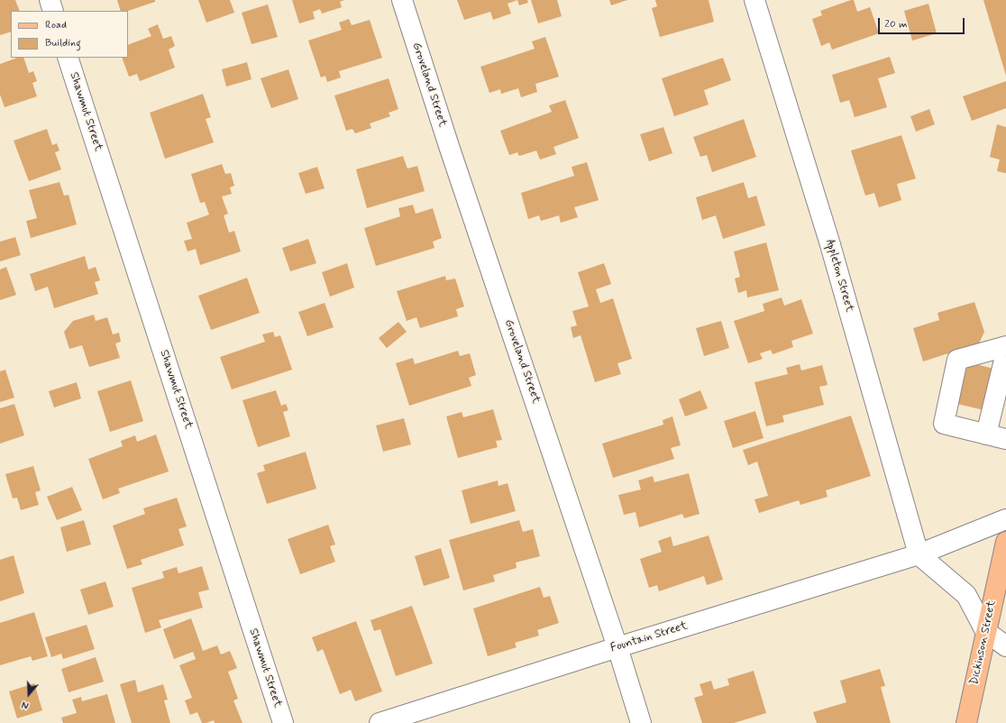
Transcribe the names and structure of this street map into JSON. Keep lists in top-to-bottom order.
{
  "streets": {
    "main road": ["Dickinson Street"],
    "street": [
      "Groveland Street",
      "Shawmut Street",
      "Appleton Street",
      "Fountain Street"
    ]
  },
  "crossings": [
    ["Groveland Street", "Fountain Street"],
    ["Appleton Street", "Fountain Street"]
  ],
  "legend": ["Road", "Building"],
  "scale_bar": "20 m",
  "north": "bottom"
}
